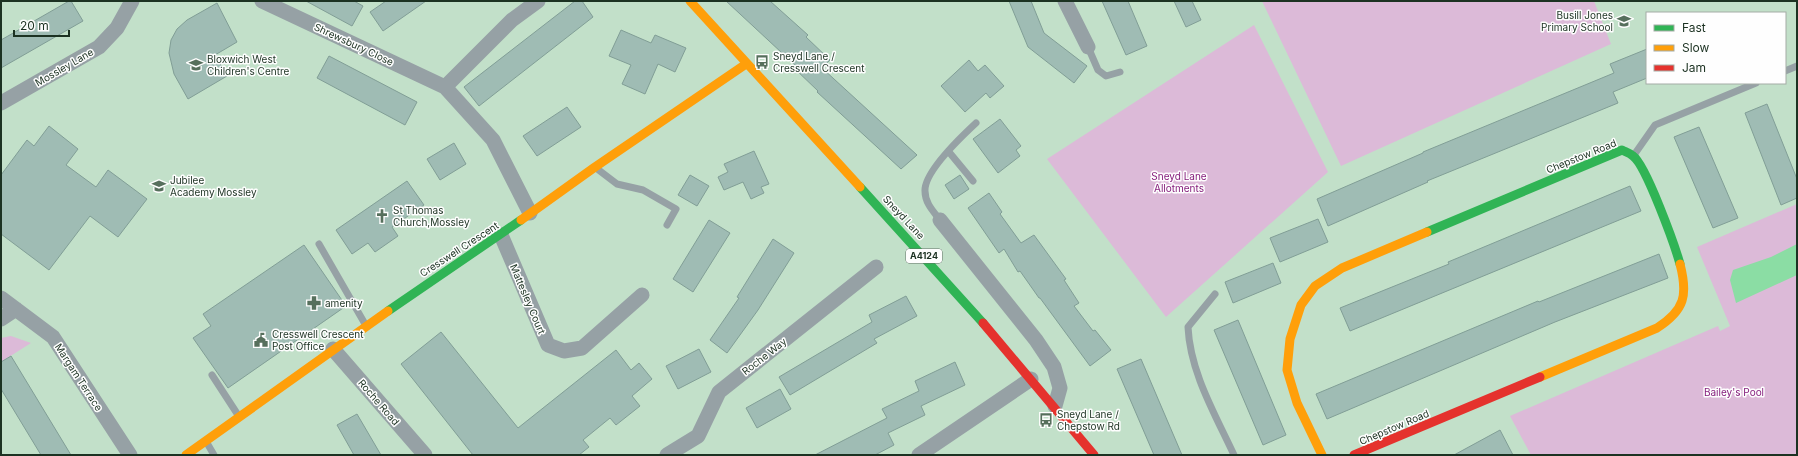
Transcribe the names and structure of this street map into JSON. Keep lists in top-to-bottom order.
{
  "streets": {
    "street": [
      "Shrewsbury Close",
      "Mossley Lane",
      "Chepstow Road",
      "Sneyd Lane",
      "Cresswell Crescent",
      "A4124",
      "Mattesley Court",
      "Roche Way",
      "Margam Terrace",
      "Roche Road"
    ]
  },
  "crossings": [
    ["Shrewsbury Close", "Cresswell Crescent"],
    ["Sneyd Lane", "Cresswell Crescent"],
    ["Cresswell Crescent", "Mattesley Court"],
    ["Cresswell Crescent", "Roche Road"]
  ],
  "parks": ["Sneyd Lane Allotments", "Bailey's Pool"],
  "places": {
    "school or university": ["Busill Jones Primary School", "Bloxwich West Children's Centre", "Jubilee Academy Mossley"],
    "bus stop": ["Sneyd Lane / Cresswell Crescent", "Sneyd Lane / Chepstow Rd"],
    "church": ["St Thomas Church,Mossley"],
    "pharmacy": ["amenity"],
    "public building": ["Cresswell Crescent Post Office"]
  },
  "legend": ["Fast", "Slow", "Jam"],
  "scale_bar": "20 m"
}
